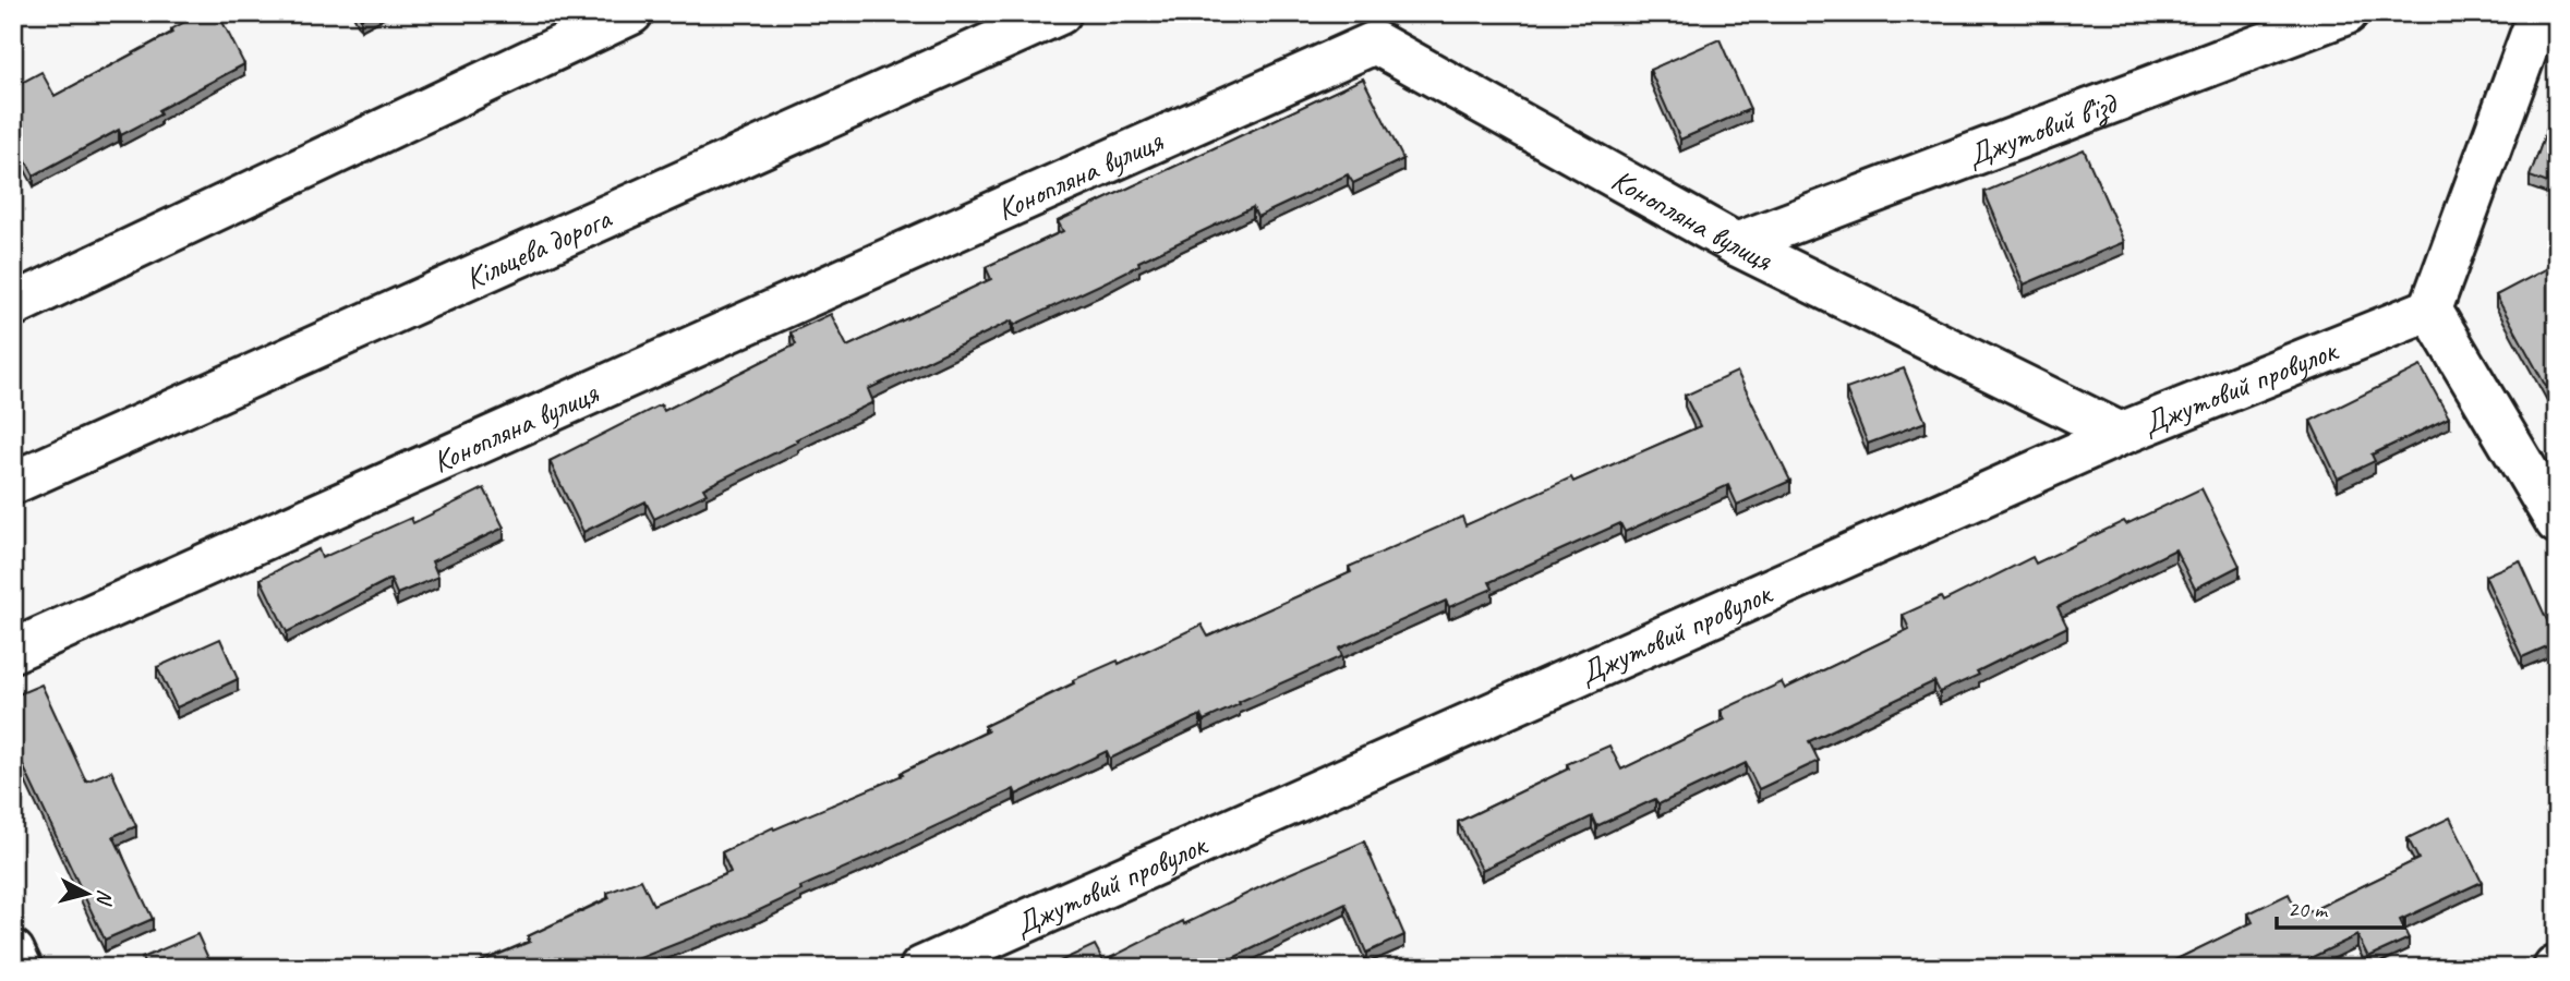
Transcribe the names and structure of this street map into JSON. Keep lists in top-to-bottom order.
{
  "streets": {
    "main road": [
      "Джутовий в’їзд",
      "Конопляна вулиця",
      "Кільцева дорога",
      "Джутовий провулок"
    ]
  },
  "crossings": [
    ["Джутовий в’їзд", "Конопляна вулиця"],
    ["Конопляна вулиця", "Джутовий провулок"]
  ],
  "scale_bar": "20 m",
  "north": "right"
}
